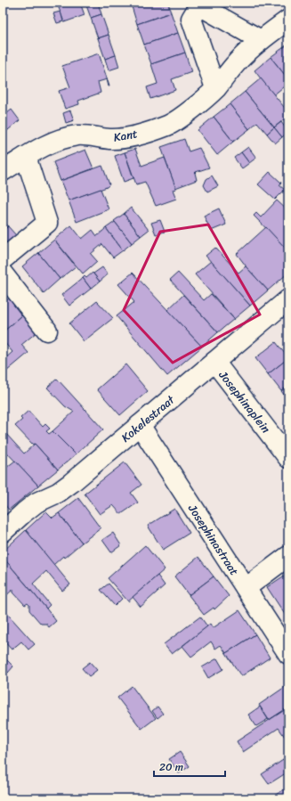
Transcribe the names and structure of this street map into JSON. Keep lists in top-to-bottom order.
{
  "streets": {
    "street": [
      "Kant",
      "Josephinaplein",
      "Kokelestraat",
      "Josephinastraat"
    ]
  },
  "crossings": [
    ["Josephinaplein", "Kokelestraat"],
    ["Kokelestraat", "Josephinastraat"]
  ],
  "scale_bar": "20 m"
}
